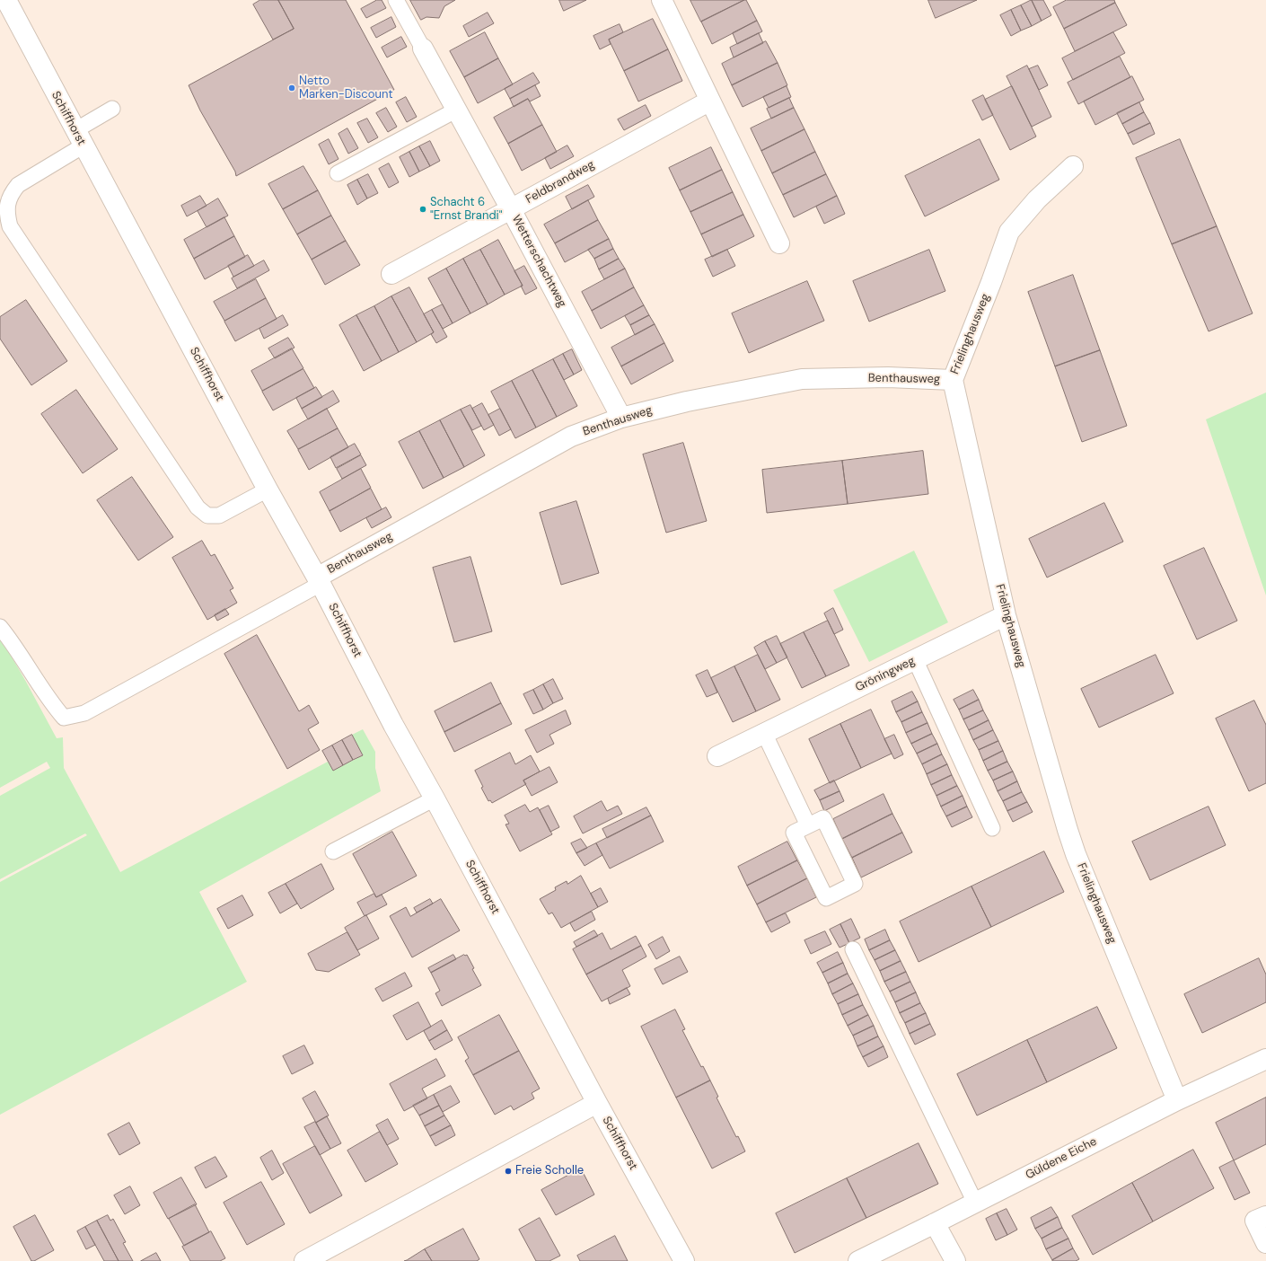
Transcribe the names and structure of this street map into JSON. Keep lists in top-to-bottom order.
{
  "streets": {
    "street": [
      "Schiffhorst",
      "Feldbrandweg",
      "Wetterschachtweg",
      "Frielinghausweg",
      "Benthausweg",
      "Gröningweg",
      "Güldene Eiche"
    ]
  },
  "crossings": [
    ["Schiffhorst", "Benthausweg"],
    ["Feldbrandweg", "Wetterschachtweg"],
    ["Wetterschachtweg", "Benthausweg"],
    ["Frielinghausweg", "Benthausweg"],
    ["Frielinghausweg", "Gröningweg"],
    ["Frielinghausweg", "Güldene Eiche"]
  ],
  "places": ["Netto Marken-Discount", "Schacht 6 \"Ernst Brandi\"", "Freie Scholle"]
}
